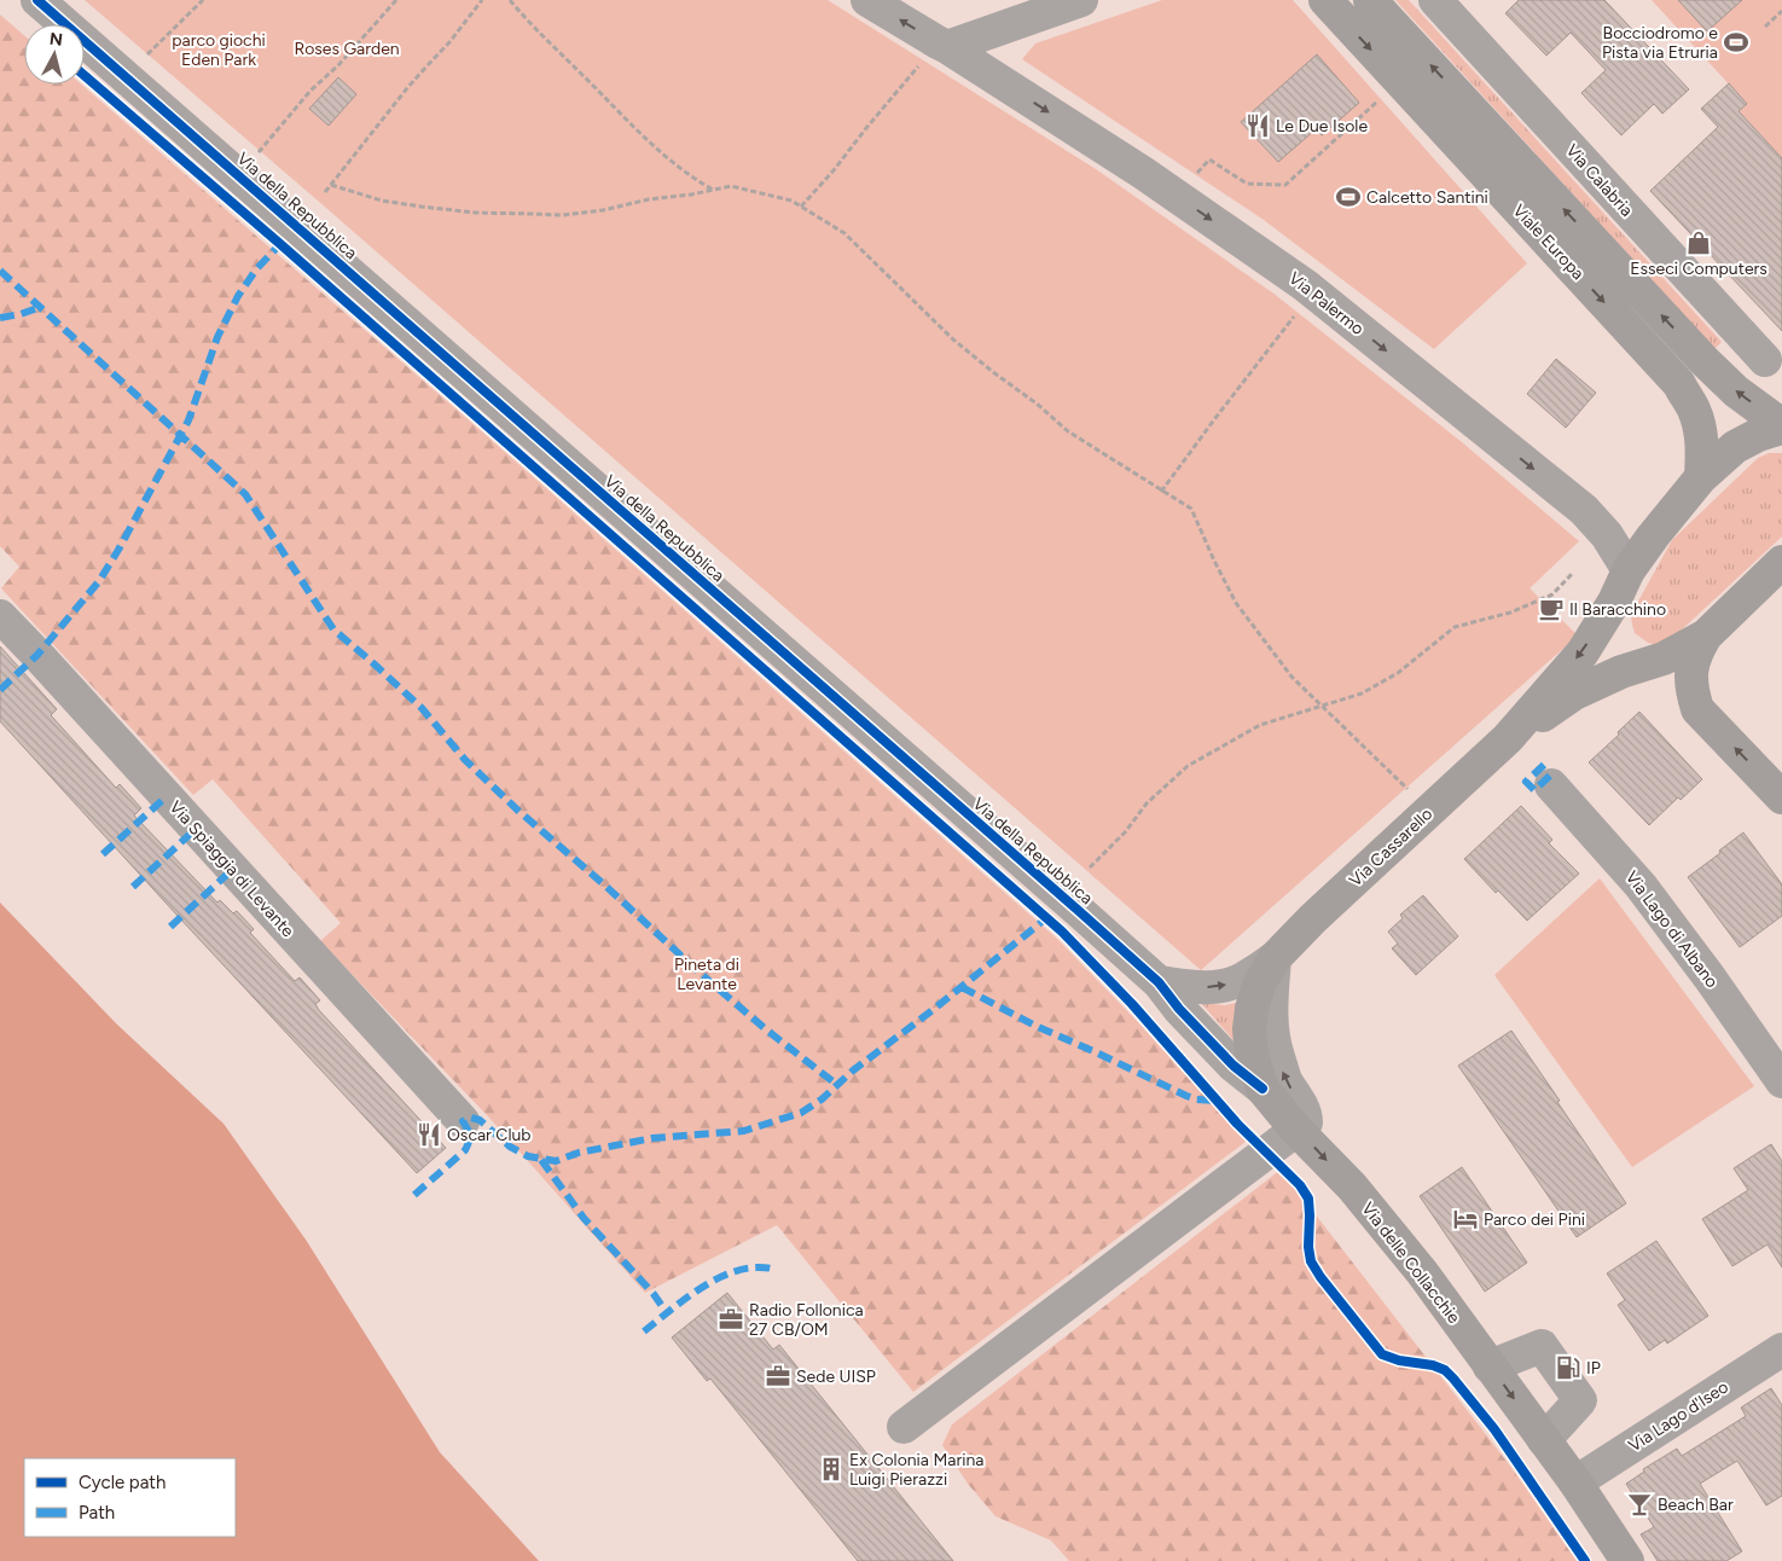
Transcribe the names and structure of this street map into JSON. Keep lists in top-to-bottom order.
{
  "streets": {
    "main road": ["Viale Europa", "Via Cassarello", "Via delle Collacchie"],
    "street": [
      "Via Calabria",
      "Via della Repubblica",
      "Via Palermo",
      "Via Spiaggia di Levante",
      "Via Lago di Albano",
      "Via Lago d'Iseo"
    ]
  },
  "crossings": [
    ["Via della Repubblica", "Via delle Collacchie"],
    ["Viale Europa", "Via Cassarello"],
    ["Via Palermo", "Via Cassarello"],
    ["Via Cassarello", "Via delle Collacchie"],
    ["Via delle Collacchie", "Via Lago d'Iseo"]
  ],
  "one_way": ["Via Palermo", "Via delle Collacchie"],
  "parks": ["parco giochi Eden Park", "Roses Garden", "Pineta di Levante"],
  "places": {
    "sports": ["Bocciodromo e Pista via Etruria", "Calcetto Santini"],
    "restaurant": ["Le Due Isole", "Oscar Club"],
    "shop": ["Esseci Computers"],
    "cafe": ["Il Baracchino"],
    "hotel": ["Parco dei Pini"],
    "office": ["Radio Follonica 27 CB/OM", "Sede UISP"],
    "fuel station": ["IP"],
    "building": ["Ex Colonia Marina Luigi Pierazzi"],
    "bar": ["Beach Bar"]
  },
  "legend": ["Cycle path", "Path"],
  "north": "top"
}
